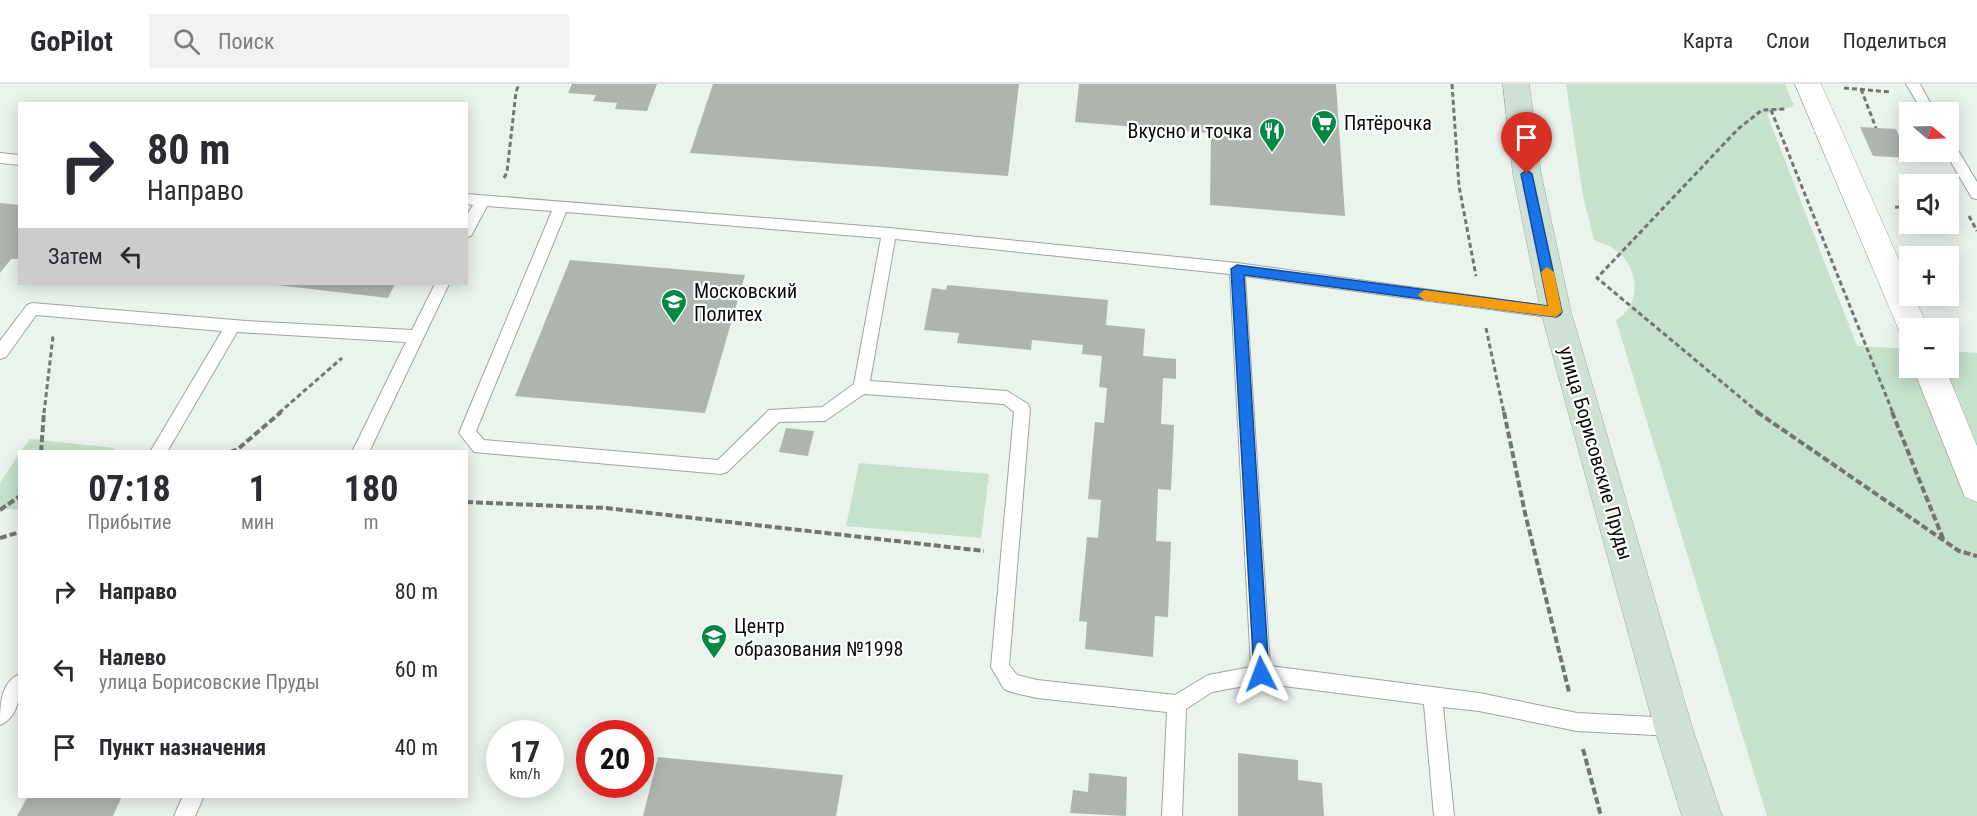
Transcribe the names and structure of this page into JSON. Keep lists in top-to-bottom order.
{
  "streets": {
    "main road": ["улица Борисовские Пруды"]
  },
  "places": {
    "supermarket": ["Пятёрочка"],
    "restaurant": ["Вкусно и точка"],
    "school or university": ["Московский Политех", "Центр образования №1998"]
  },
  "north": "right",
  "page": {
    "header": "GoPilot",
    "search": "Поиск",
    "nav": ["Карта", "Слои", "Поделиться"],
    "map_buttons": ["+", "−"],
    "turn": ["80 m", "Направо"],
    "then": "Затем",
    "eta": [
      "07:18",
      "Прибытие",
      "1",
      "мин",
      "180",
      "m"
    ],
    "list": [
      {
        "name": "Направо",
        "value": "80 m"
      },
      {
        "name": "Налево",
        "note": "улица Борисовские Пруды",
        "value": "60 m"
      },
      {
        "name": "Пункт назначения",
        "value": "40 m"
      }
    ],
    "speed": "17 km/h",
    "limit": "20"
  }
}
